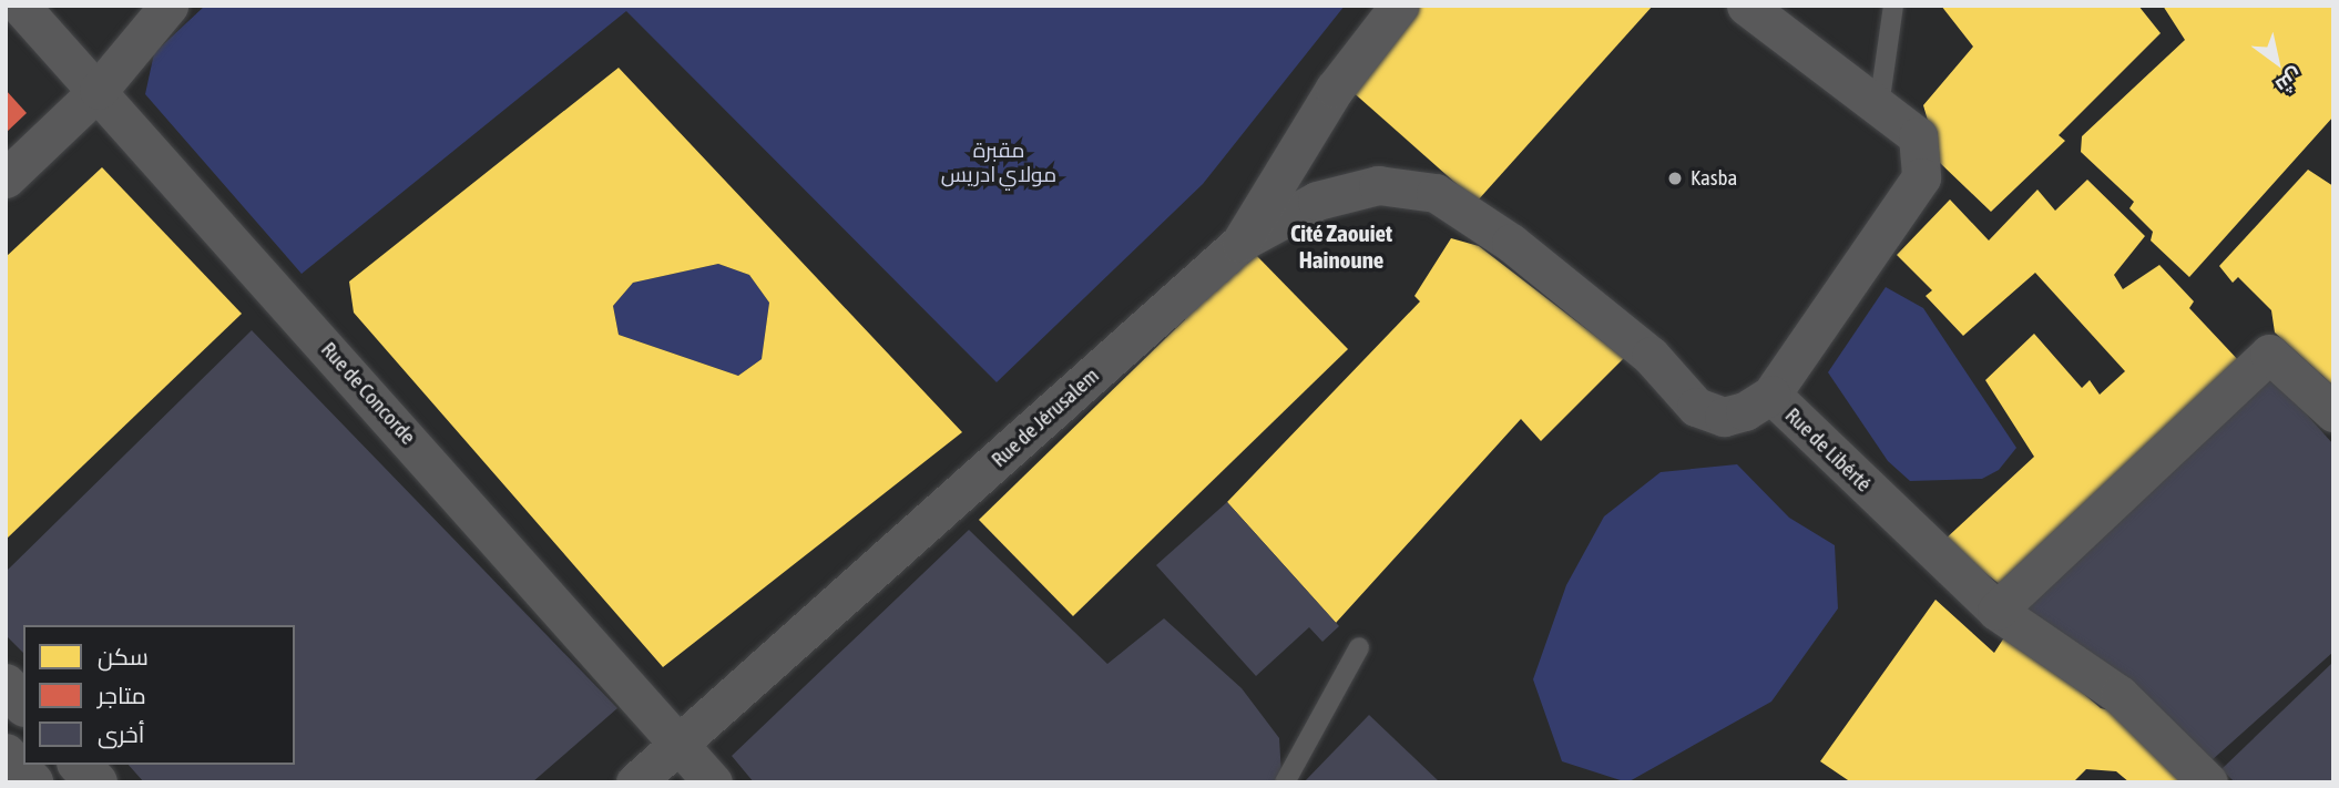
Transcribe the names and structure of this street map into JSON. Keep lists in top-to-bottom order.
{
  "streets": {
    "street": ["Rue de Concorde", "Rue de Jérusalem", "Rue de Libérté"]
  },
  "crossings": [
    ["Rue de Concorde", "Rue de Jérusalem"]
  ],
  "districts": ["Cité Zaouiet Hainoune"],
  "parks": ["مقبرة مولاي ادريس"],
  "places": ["Kasba"],
  "legend": ["سكن", "متاجر", "أخرى"],
  "north": "bottom right"
}
